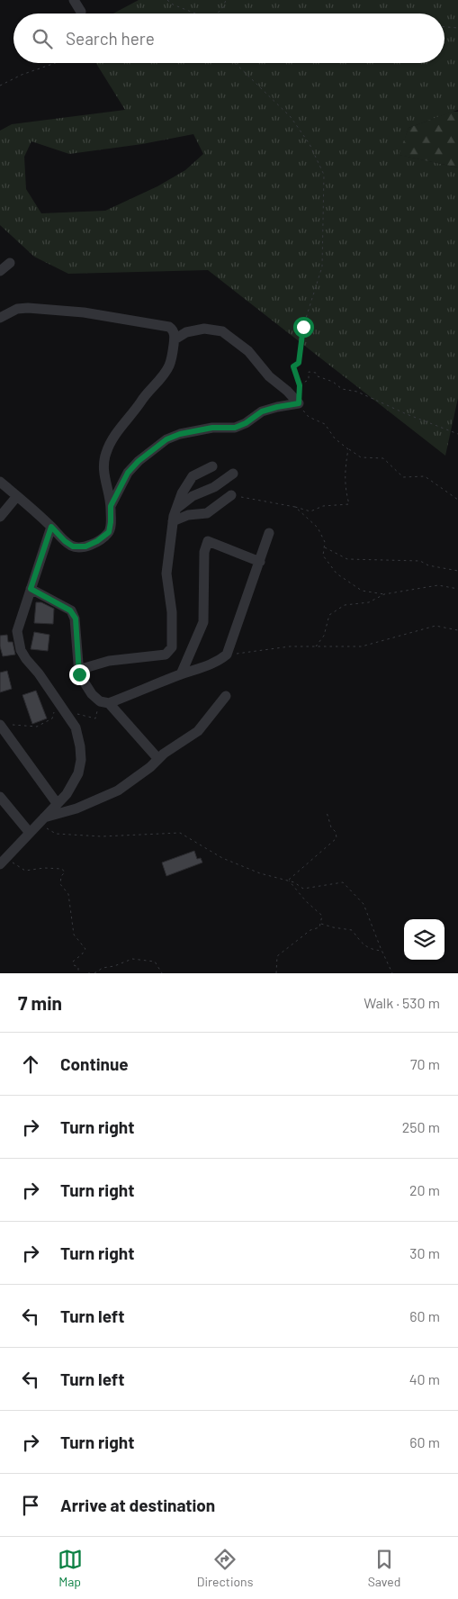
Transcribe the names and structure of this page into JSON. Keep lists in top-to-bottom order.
{
  "page": {
    "search": "Search here",
    "heading": ["7 min", "Walk · 530 m"],
    "list": [
      ["Continue", "70 m"],
      ["Turn right", "250 m"],
      ["Turn right", "20 m"],
      ["Turn right", "30 m"],
      ["Turn left", "60 m"],
      ["Turn left", "40 m"],
      ["Turn right", "60 m"],
      "Arrive at destination"
    ],
    "nav": ["Map", "Directions", "Saved"]
  }
}
